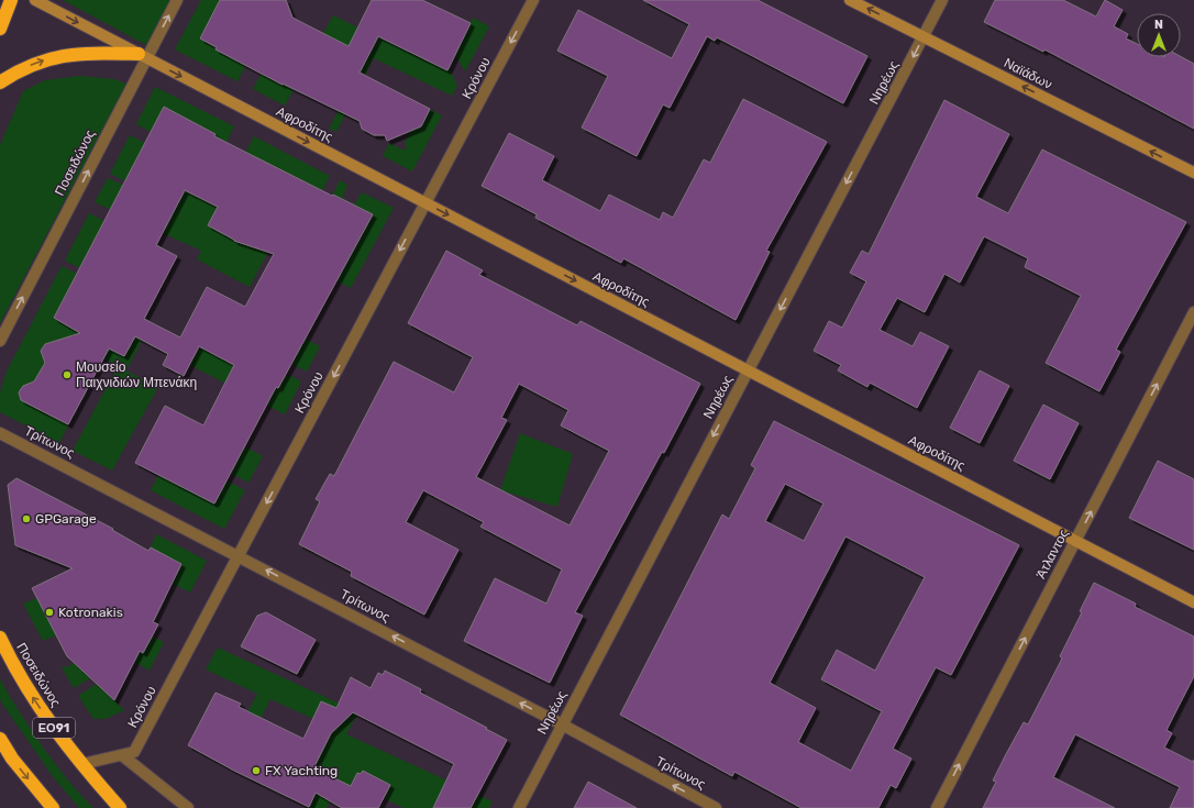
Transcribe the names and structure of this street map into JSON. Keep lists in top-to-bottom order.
{
  "streets": {
    "highway": ["Ποσειδώνος", "ΕΟ91"],
    "street": [
      "Ναϊάδων",
      "Κρόνου",
      "Νηρέως",
      "Αφροδίτης",
      "Τρίτωνος",
      "Άτλαντος"
    ]
  },
  "crossings": [
    ["Ναϊάδων", "Νηρέως"],
    ["Κρόνου", "Αφροδίτης"],
    ["Κρόνου", "Ποσειδώνος"],
    ["Κρόνου", "Τρίτωνος"],
    ["Νηρέως", "Αφροδίτης"],
    ["Νηρέως", "Τρίτωνος"],
    ["Αφροδίτης", "Ποσειδώνος"],
    ["Αφροδίτης", "Άτλαντος"]
  ],
  "one_way": [
    "Ναϊάδων",
    "Κρόνου",
    "Νηρέως",
    "Αφροδίτης",
    "Ποσειδώνος",
    "Τρίτωνος",
    "Άτλαντος"
  ],
  "places": [
    "Μουσείο Παιχνιδιών Μπενάκη",
    "GPGarage",
    "Kotronakis",
    "FX Yachting"
  ],
  "north": "top"
}
